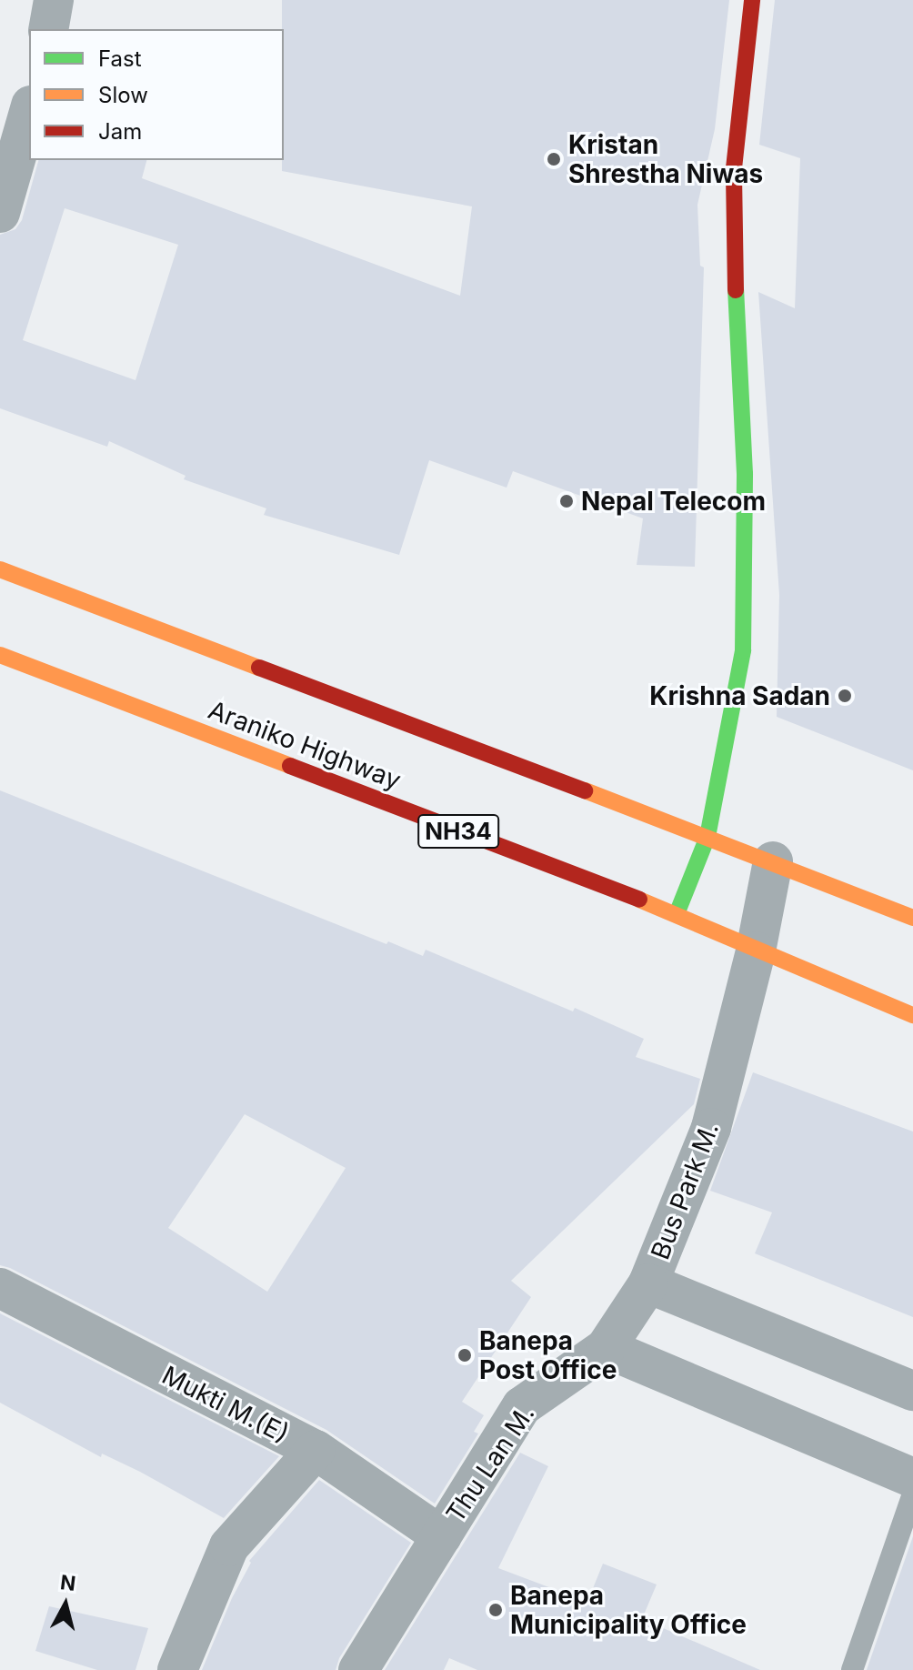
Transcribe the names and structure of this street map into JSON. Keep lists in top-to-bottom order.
{
  "streets": {
    "main road": ["Araniko Highway", "NH34"],
    "street": ["Bus Park M.", "Mukti M.(E)", "Thu Lan M."]
  },
  "crossings": [
    ["Araniko Highway", "Bus Park M."],
    ["Bus Park M.", "Thu Lan M."],
    ["Mukti M.(E)", "Thu Lan M."]
  ],
  "places": [
    "Kristan Shrestha Niwas",
    "Nepal Telecom",
    "Krishna Sadan",
    "Banepa Post Office",
    "Banepa Municipality Office"
  ],
  "legend": ["Fast", "Slow", "Jam"],
  "north": "top"
}
